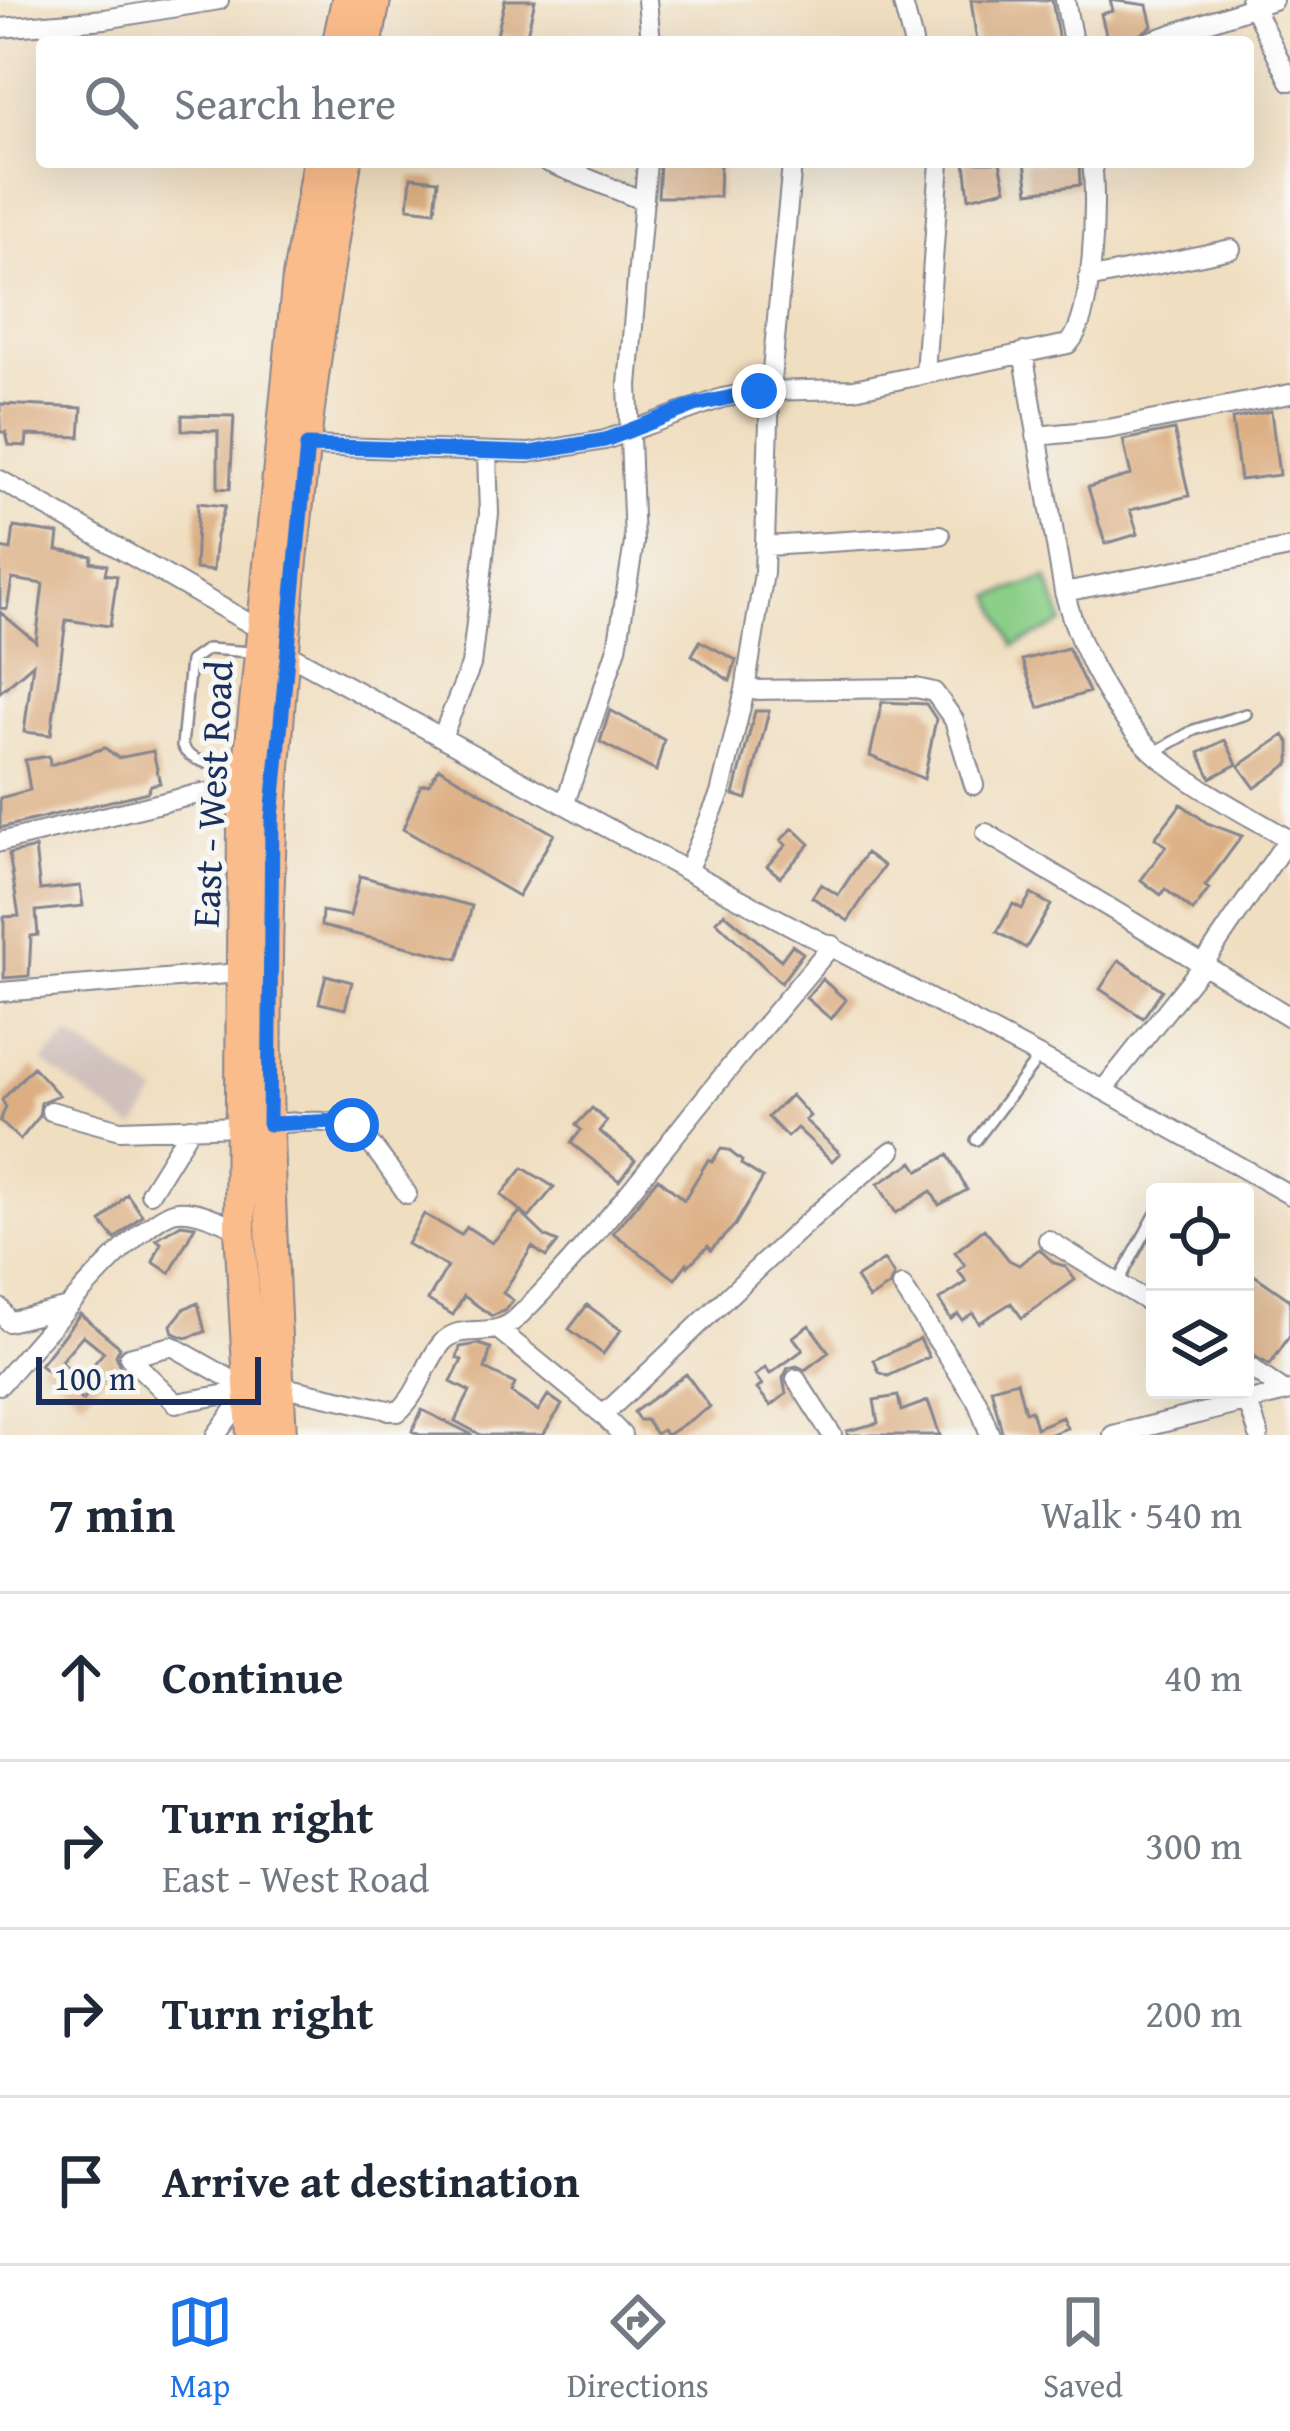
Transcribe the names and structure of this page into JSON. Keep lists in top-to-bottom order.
{
  "streets": {
    "main road": ["East - West Road"]
  },
  "scale_bar": "100 m",
  "page": {
    "search": "Search here",
    "scale": "100 m",
    "heading": ["7 min", "Walk · 540 m"],
    "list": [
      ["Continue", "40 m"],
      ["Turn right", "East - West Road", "300 m"],
      ["Turn right", "200 m"],
      "Arrive at destination"
    ],
    "nav": ["Map", "Directions", "Saved"]
  }
}
